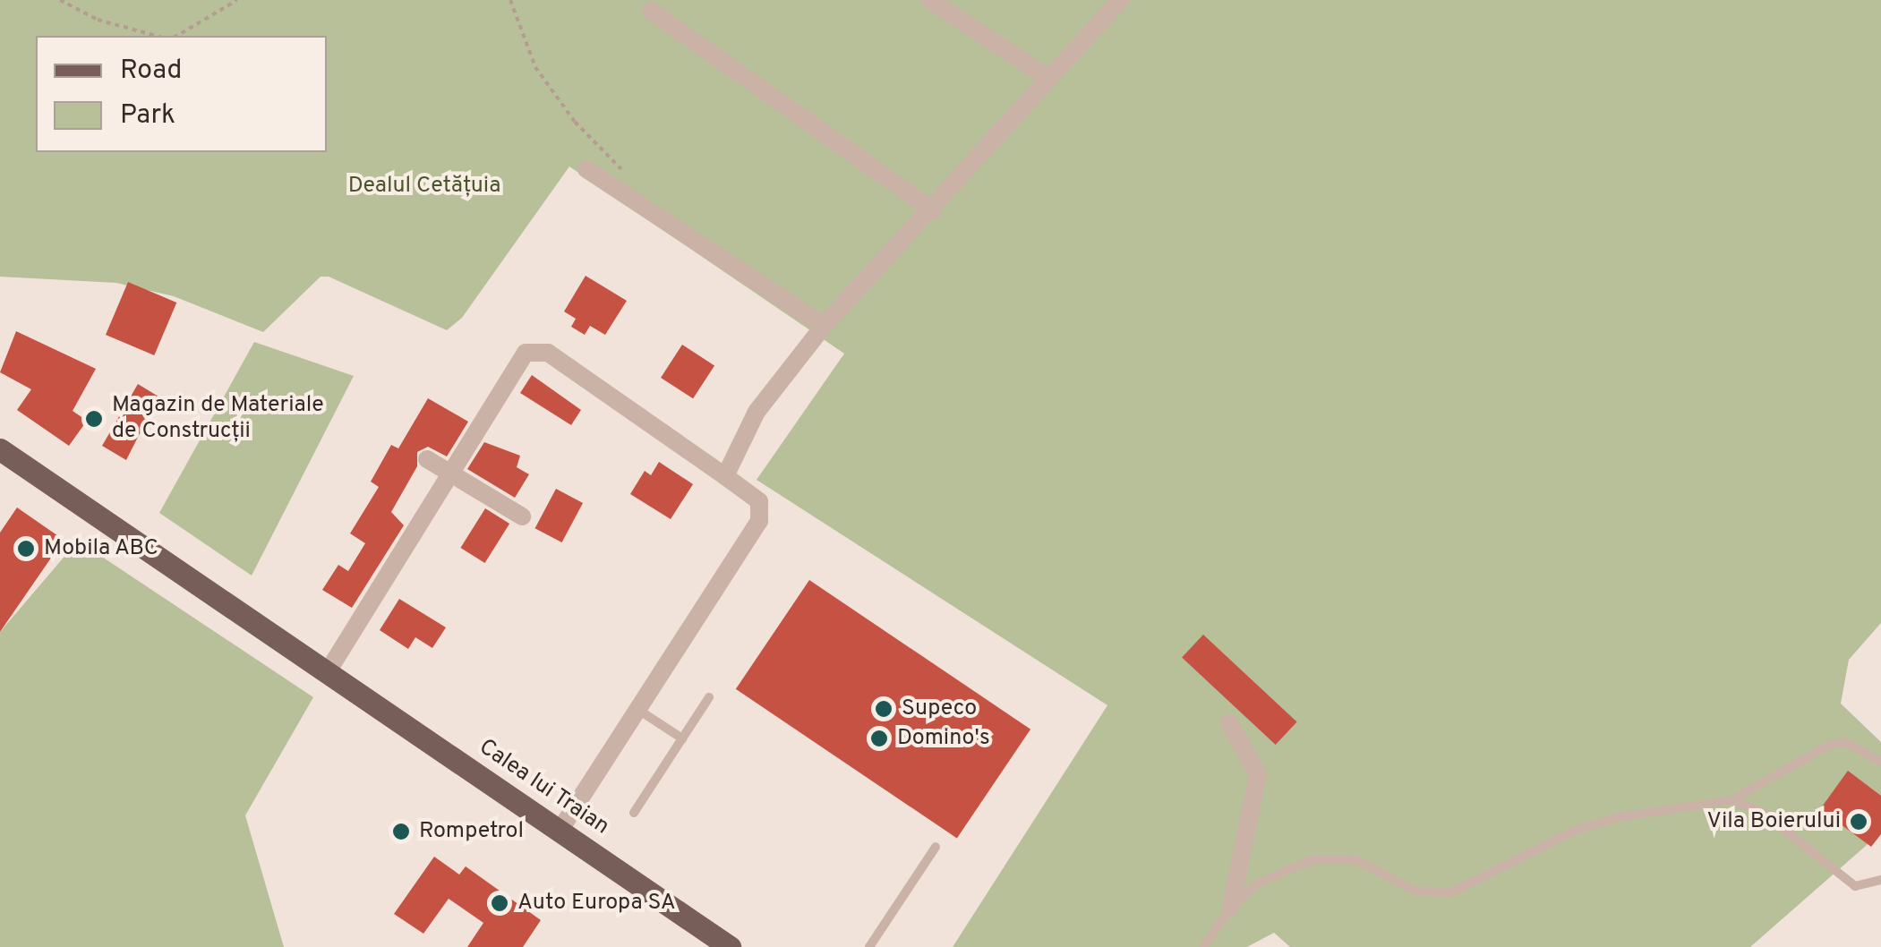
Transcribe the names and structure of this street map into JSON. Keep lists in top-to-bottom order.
{
  "streets": {
    "main road": ["Calea lui Traian"]
  },
  "parks": ["Dealul Cetățuia"],
  "places": [
    "Magazin de Materiale de Construcții",
    "Mobila ABC",
    "Supeco",
    "Domino's",
    "Vila Boierului",
    "Rompetrol",
    "Auto Europa SA"
  ],
  "legend": ["Road", "Park"]
}
